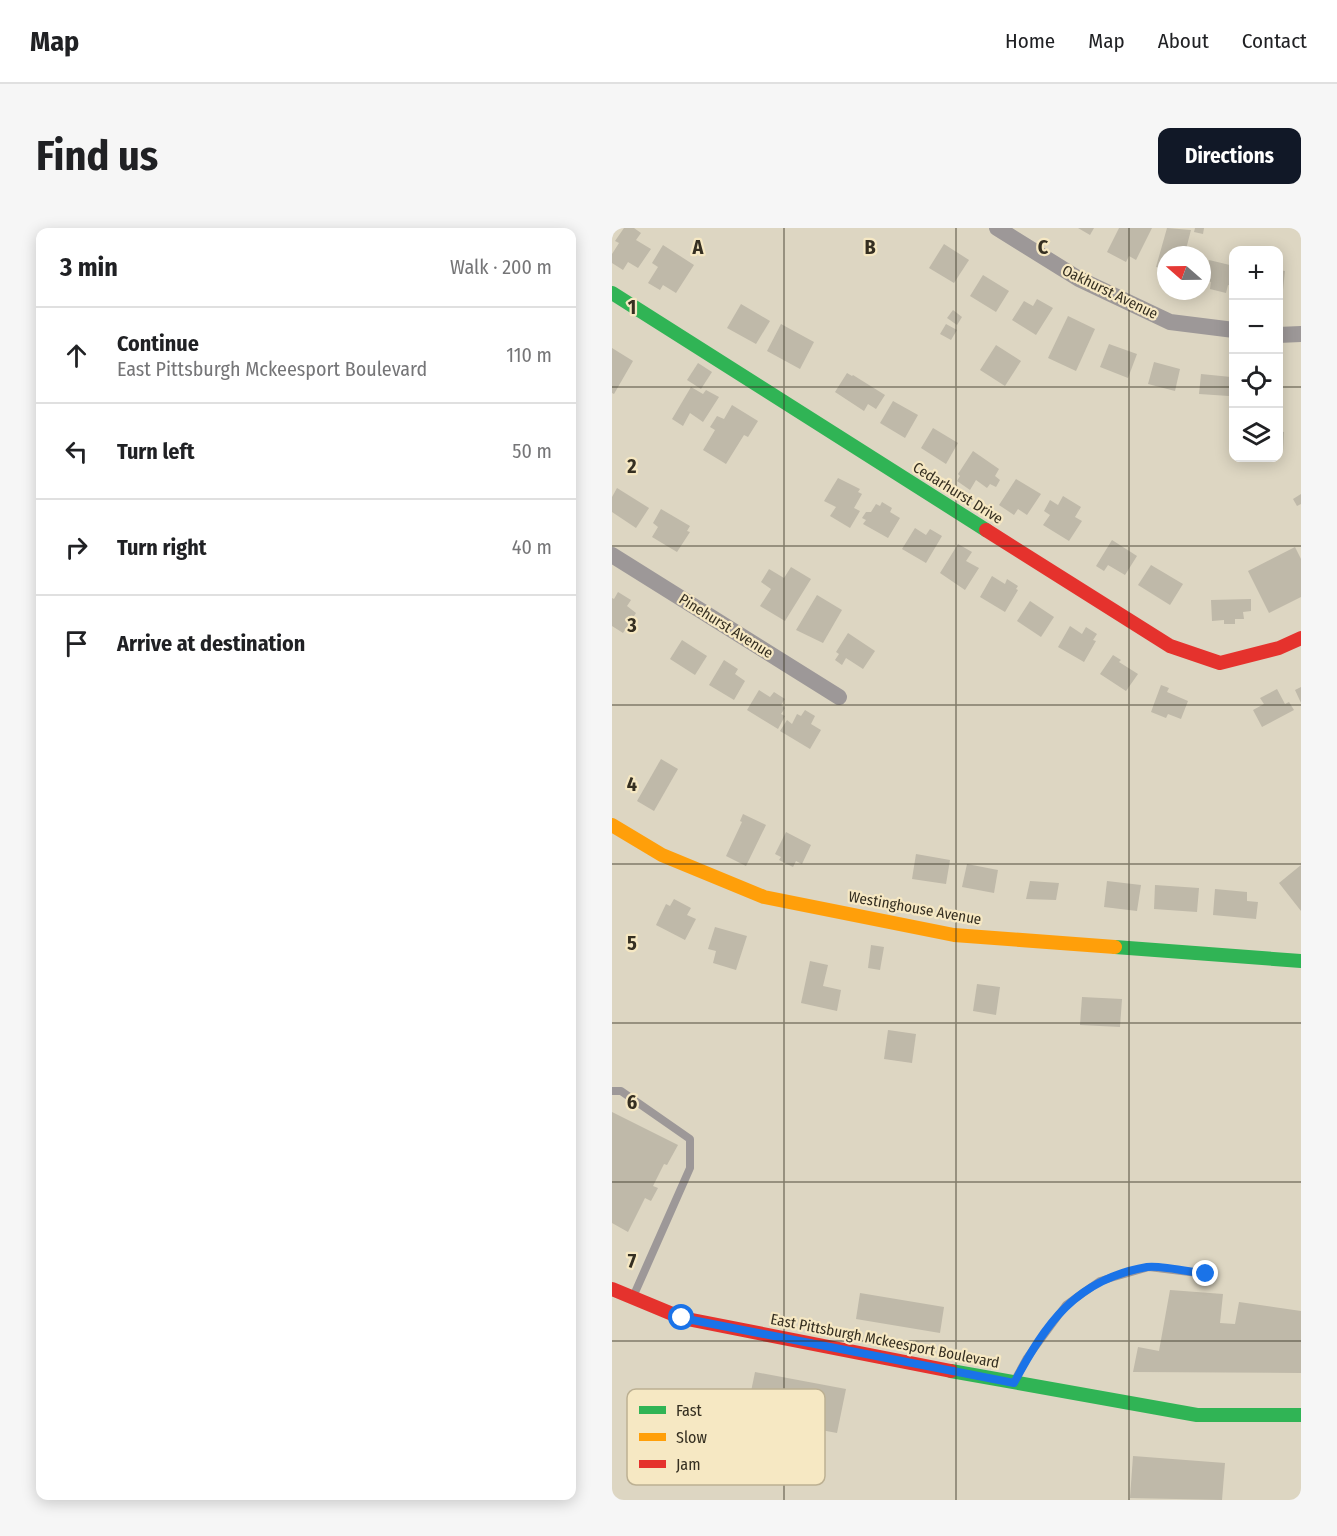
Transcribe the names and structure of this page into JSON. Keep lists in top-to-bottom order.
{
  "streets": {
    "main road": ["Cedarhurst Drive", "Westinghouse Avenue", "East Pittsburgh Mckeesport Boulevard"],
    "street": ["Oakhurst Avenue", "Pinehurst Avenue"]
  },
  "legend": ["Fast", "Slow", "Jam"],
  "north": "left",
  "page": {
    "header": "Map",
    "nav": [
      "Home",
      "Map",
      "About",
      "Contact"
    ],
    "buttons": "Directions",
    "title": "Find us",
    "heading": ["3 min", "Walk · 200 m"],
    "map_buttons": ["+", "−"],
    "list": [
      ["Continue", "East Pittsburgh Mckeesport Boulevard", "110 m"],
      ["Turn left", "50 m"],
      ["Turn right", "40 m"],
      "Arrive at destination"
    ]
  },
  "grid": {
    "columns": ["A", "B", "C"],
    "rows": [
      "1",
      "2",
      "3",
      "4",
      "5",
      "6",
      "7"
    ]
  }
}
